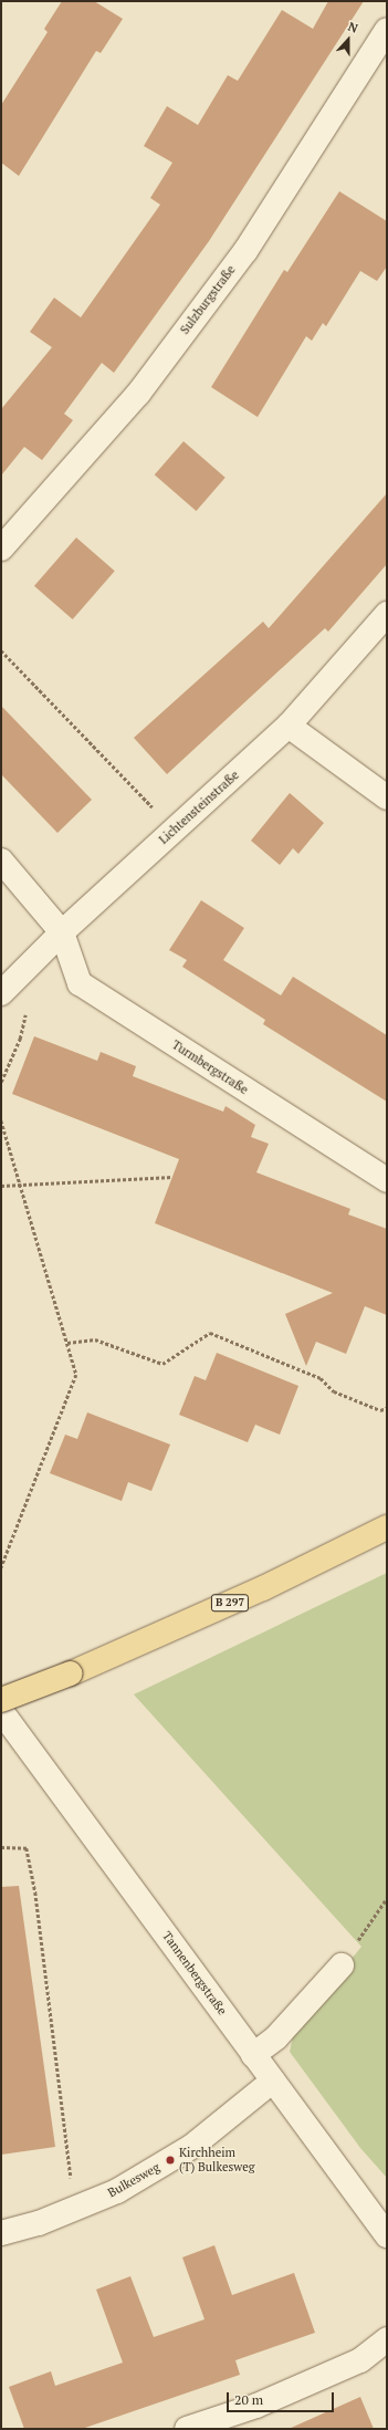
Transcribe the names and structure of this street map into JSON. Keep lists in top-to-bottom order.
{
  "streets": {
    "main road": ["B 297"],
    "street": [
      "Sulzburgstraße",
      "Lichtensteinstraße",
      "Turmbergstraße",
      "Tannenbergstraße",
      "Bulkesweg"
    ]
  },
  "crossings": [
    ["Lichtensteinstraße", "Turmbergstraße"],
    ["Tannenbergstraße", "Bulkesweg"]
  ],
  "places": ["Kirchheim (T) Bulkesweg"],
  "scale_bar": "20 m",
  "north": "top"
}
